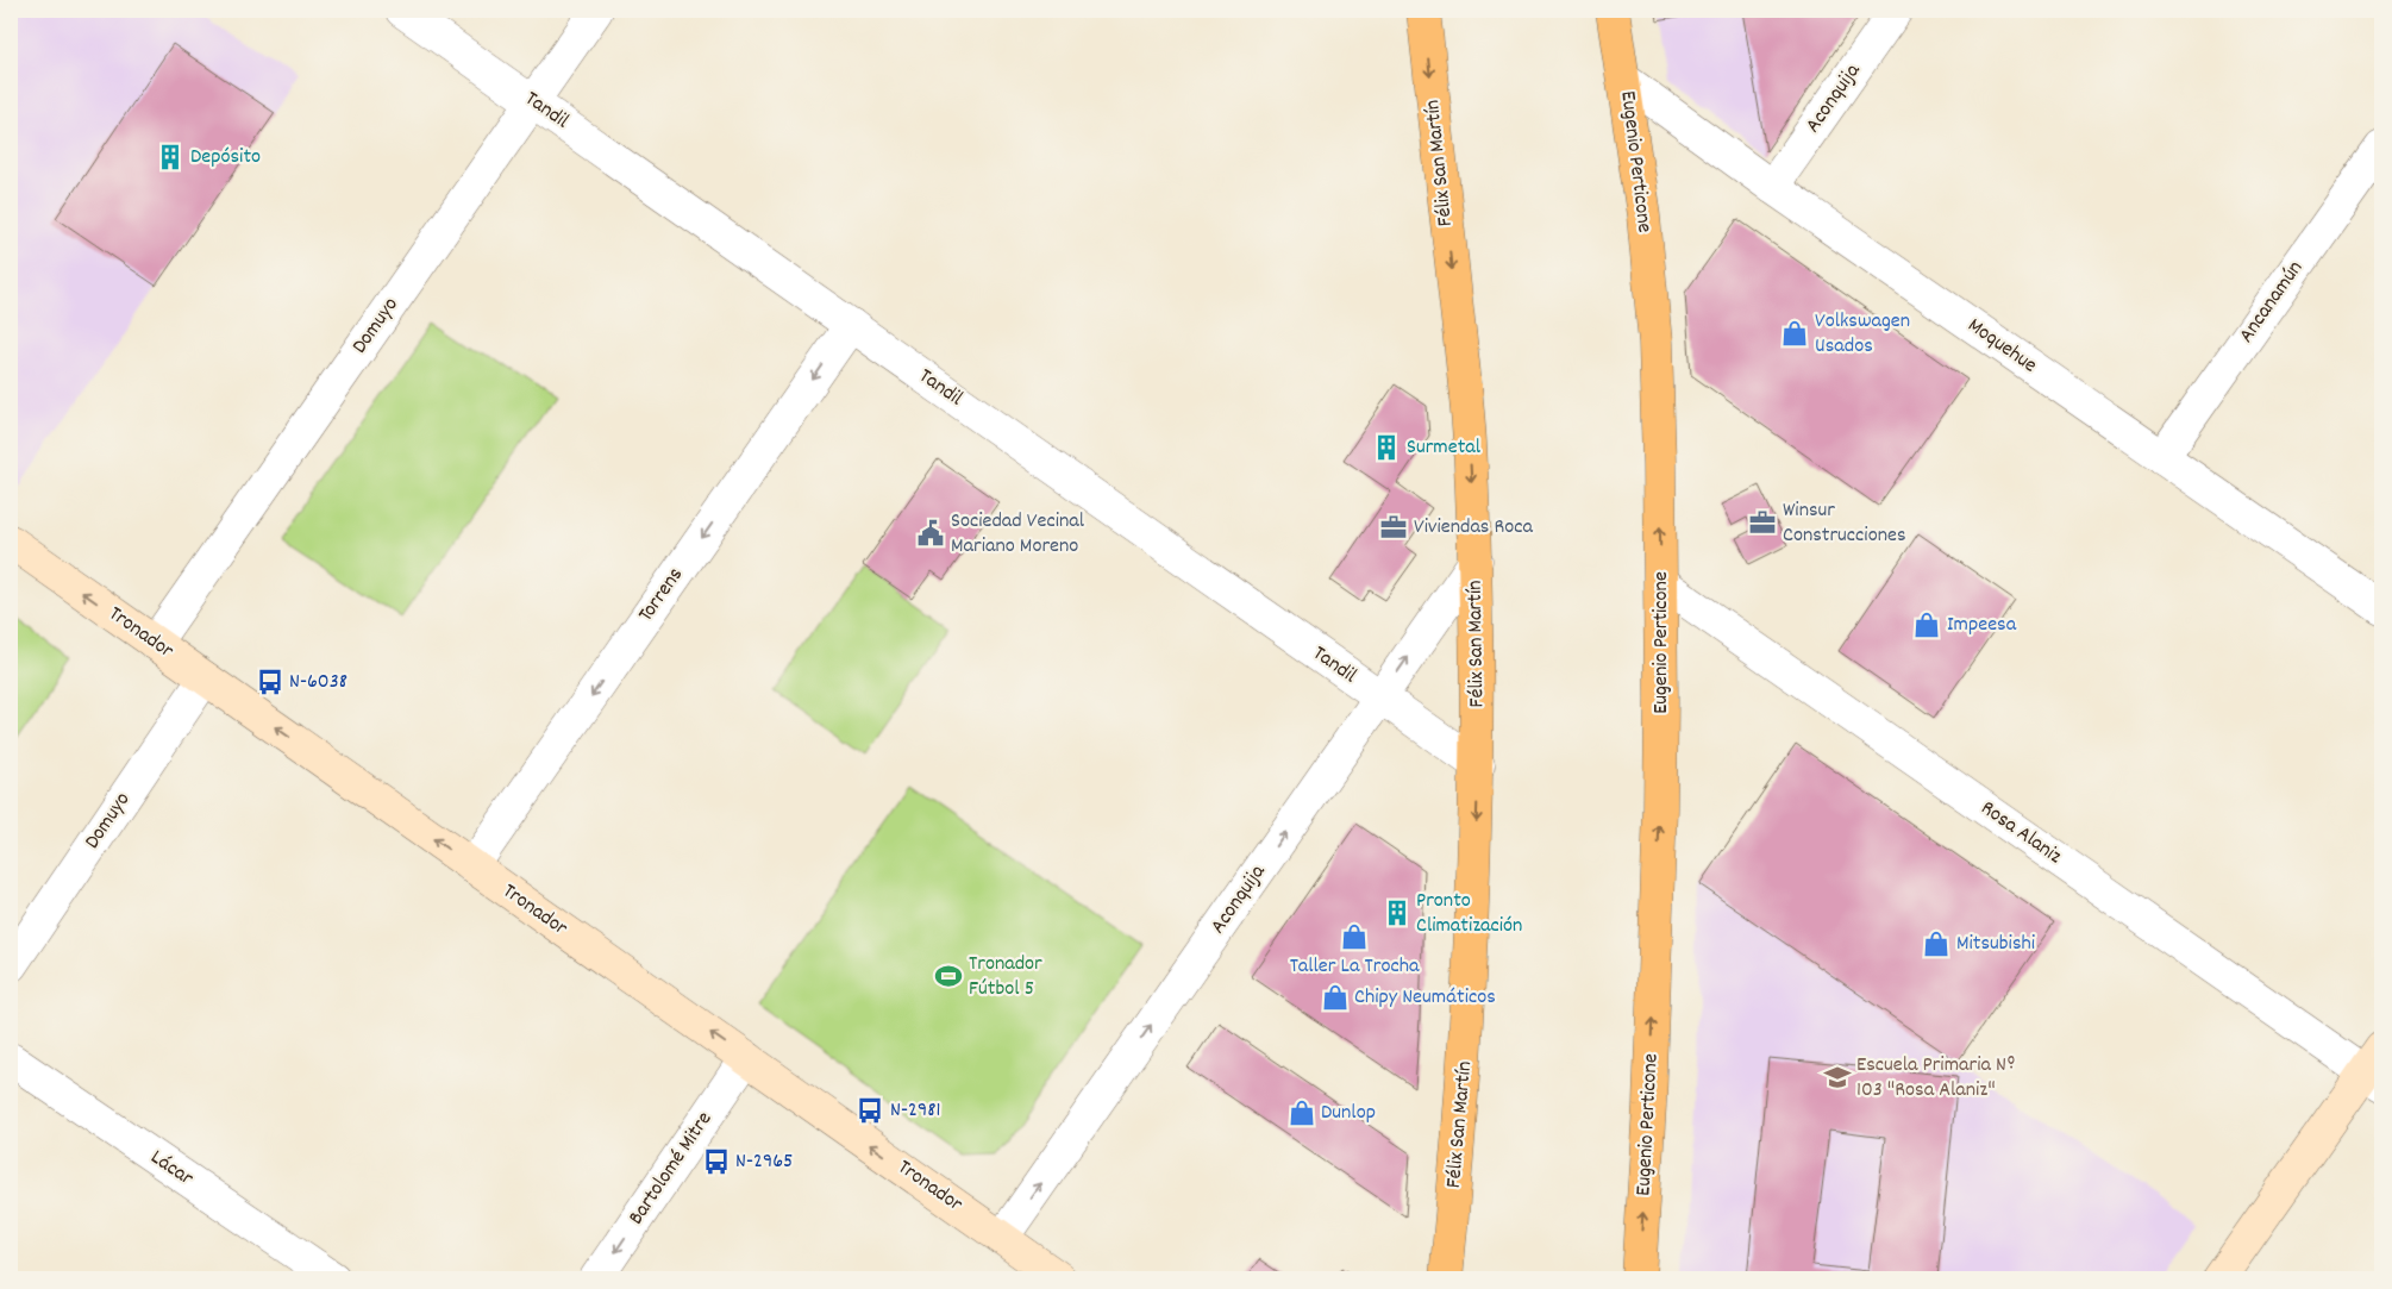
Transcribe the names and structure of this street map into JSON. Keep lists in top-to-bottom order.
{
  "streets": {
    "highway": ["Eugenio Perticone", "Félix San Martín"],
    "main road": ["Tronador"],
    "street": [
      "Aconquija",
      "Tandil",
      "Ancanamún",
      "Domuyo",
      "Moquehue",
      "Torrens",
      "Rosa Alaniz",
      "Lácar",
      "Bartolomé Mitre"
    ]
  },
  "crossings": [
    ["Aconquija", "Tandil"],
    ["Aconquija", "Félix San Martín"],
    ["Aconquija", "Moquehue"],
    ["Aconquija", "Tronador"],
    ["Tandil", "Félix San Martín"],
    ["Tandil", "Domuyo"],
    ["Tandil", "Torrens"],
    ["Eugenio Perticone", "Moquehue"],
    ["Eugenio Perticone", "Rosa Alaniz"],
    ["Ancanamún", "Moquehue"],
    ["Domuyo", "Tronador"],
    ["Torrens", "Tronador"],
    ["Tronador", "Bartolomé Mitre"]
  ],
  "one_way": [
    "Aconquija",
    "Eugenio Perticone",
    "Félix San Martín",
    "Torrens",
    "Tronador",
    "Bartolomé Mitre"
  ],
  "places": {
    "building": ["Depósito", "Surmetal", "Pronto Climatización"],
    "shop": [
      "Volkswagen Usados",
      "Impeesa",
      "Taller La Trocha",
      "Mitsubishi",
      "Chipy Neumáticos",
      "Dunlop"
    ],
    "office": ["Winsur Construcciones", "Viviendas Roca"],
    "public building": ["Sociedad Vecinal Mariano Moreno"],
    "bus stop": ["N-6038", "N-2981", "N-2965"],
    "sports": ["Tronador Fútbol 5"],
    "school or university": ["Escuela Primaria Nº 103 \"Rosa Alaniz\""]
  }
}
